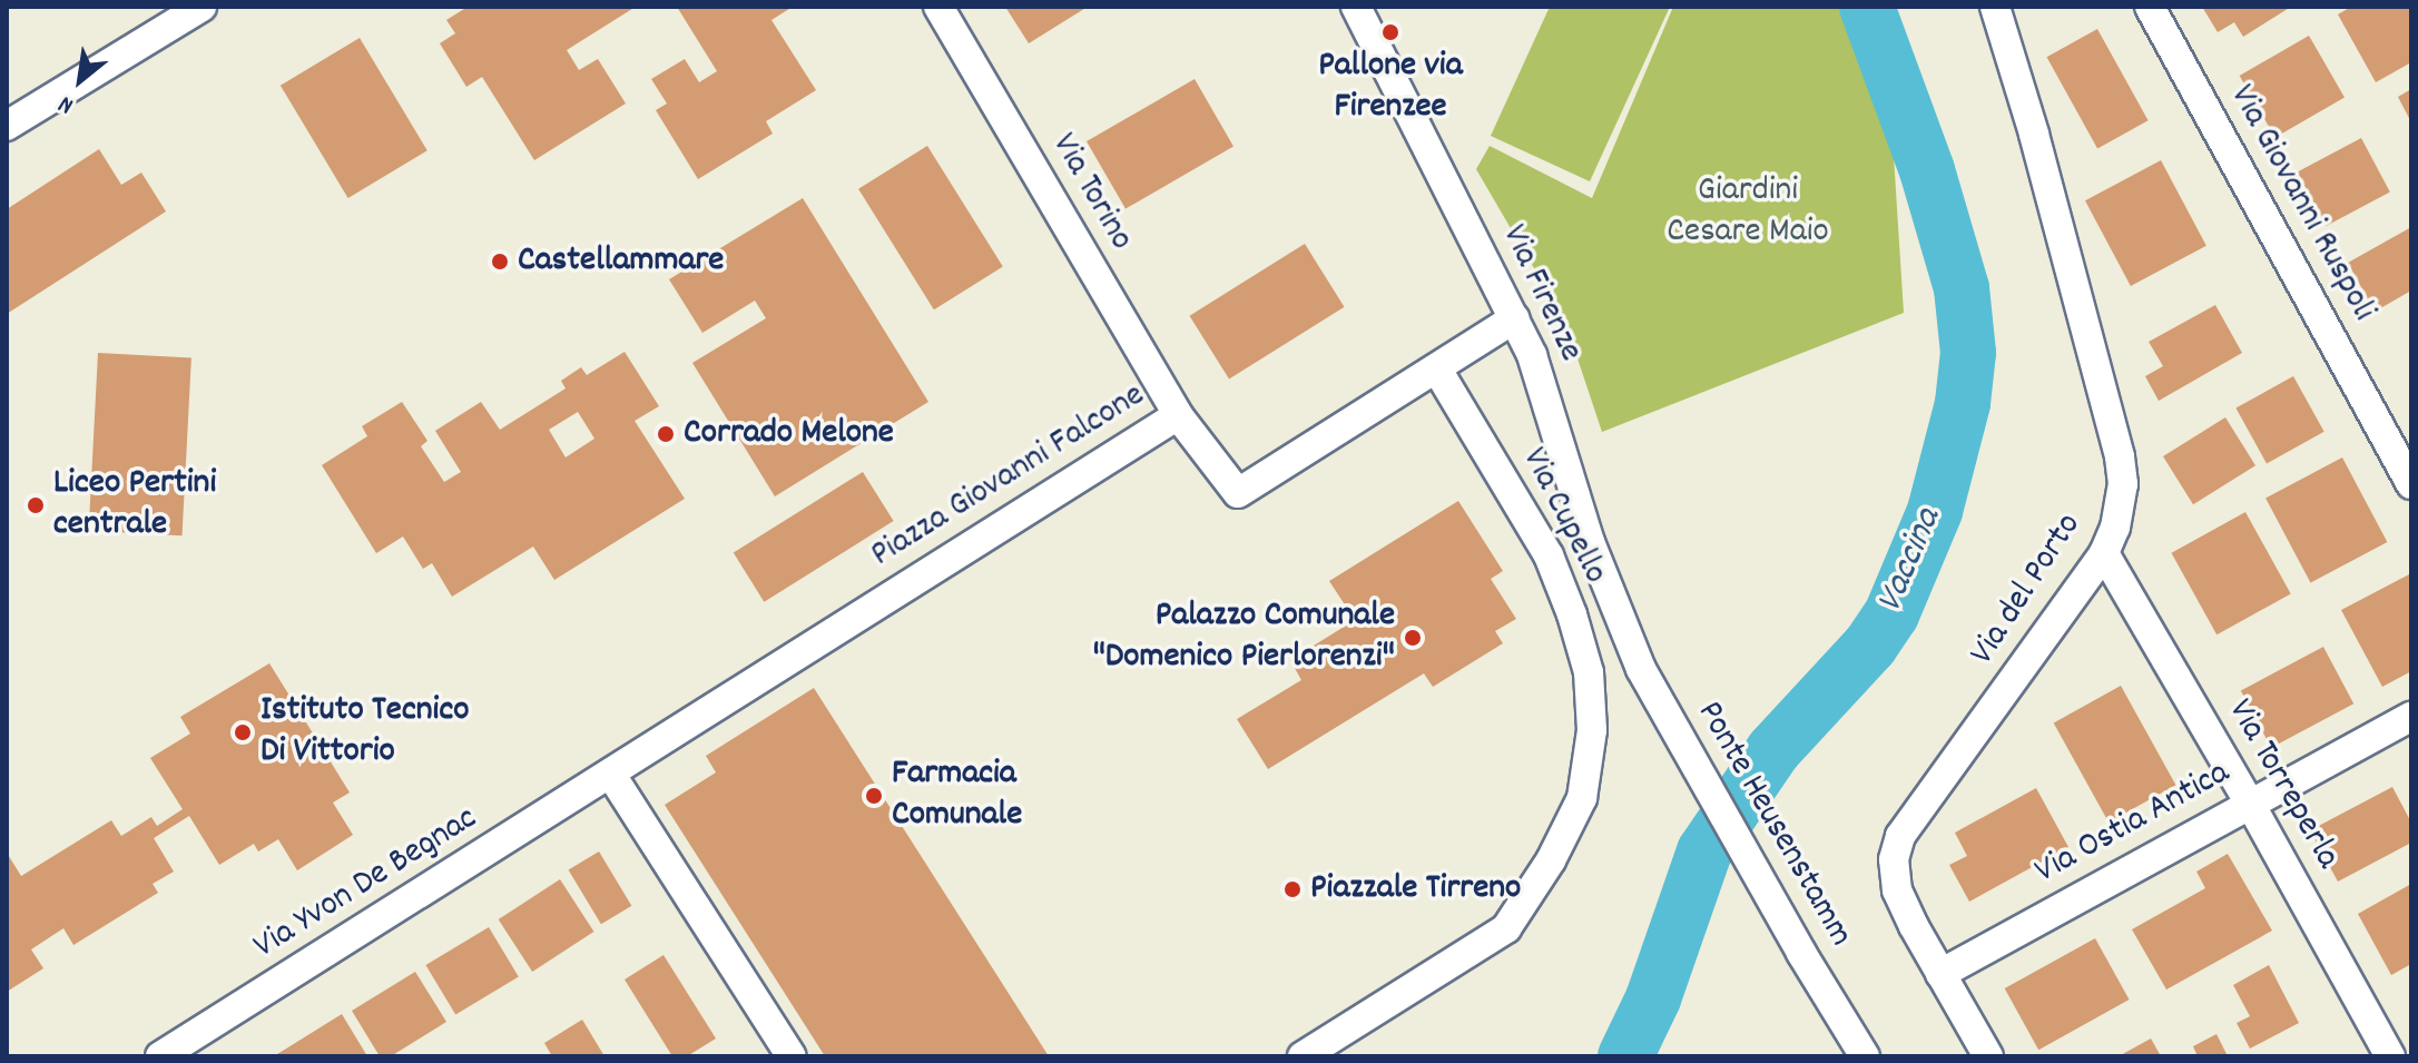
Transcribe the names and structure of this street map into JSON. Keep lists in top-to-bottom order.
{
  "streets": {
    "street": [
      "Via Torino",
      "Via Giovanni Ruspoli",
      "Via Firenze",
      "Piazza Giovanni Falcone",
      "Via Cupello",
      "Via del Porto",
      "Via Torreperla",
      "Via Ostia Antica",
      "Ponte Heusenstamm",
      "Via Yvon De Begnac"
    ]
  },
  "crossings": [
    ["Via Torino", "Piazza Giovanni Falcone"],
    ["Via Firenze", "Piazza Giovanni Falcone"],
    ["Via Firenze", "Ponte Heusenstamm"],
    ["Piazza Giovanni Falcone", "Via Cupello"],
    ["Piazza Giovanni Falcone", "Via Yvon De Begnac"],
    ["Via del Porto", "Via Torreperla"],
    ["Via del Porto", "Via Ostia Antica"],
    ["Via Torreperla", "Via Ostia Antica"]
  ],
  "water": ["Vaccina"],
  "parks": ["Giardini Cesare Maio"],
  "places": [
    "Pallone via Firenzee",
    "Castellammare",
    "Corrado Melone",
    "Liceo Pertini centrale",
    "Palazzo Comunale \"Domenico Pierlorenzi\"",
    "Istituto Tecnico Di Vittorio",
    "Farmacia Comunale",
    "Piazzale Tirreno"
  ],
  "north": "bottom left"
}
